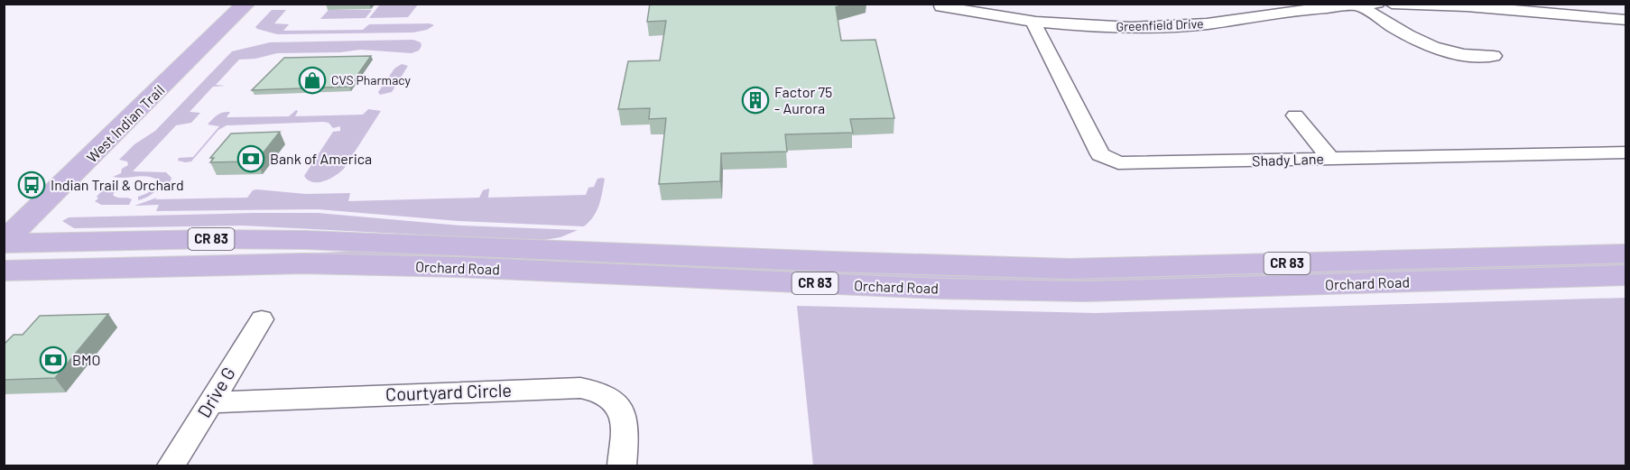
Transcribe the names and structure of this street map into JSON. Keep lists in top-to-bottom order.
{
  "streets": {
    "main road": ["West Indian Trail", "CR 83", "Orchard Road"],
    "street": [
      "Greenfield Drive",
      "Shady Lane",
      "Drive G",
      "Courtyard Circle"
    ]
  },
  "crossings": [
    ["Greenfield Drive", "Shady Lane"],
    ["West Indian Trail", "Orchard Road"],
    ["Drive G", "Courtyard Circle"]
  ],
  "places": {
    "shop": ["CVS Pharmacy"],
    "building": ["Factor 75 - Aurora"],
    "bank": ["Bank of America", "BMO"],
    "bus stop": ["Indian Trail & Orchard"]
  }
}
